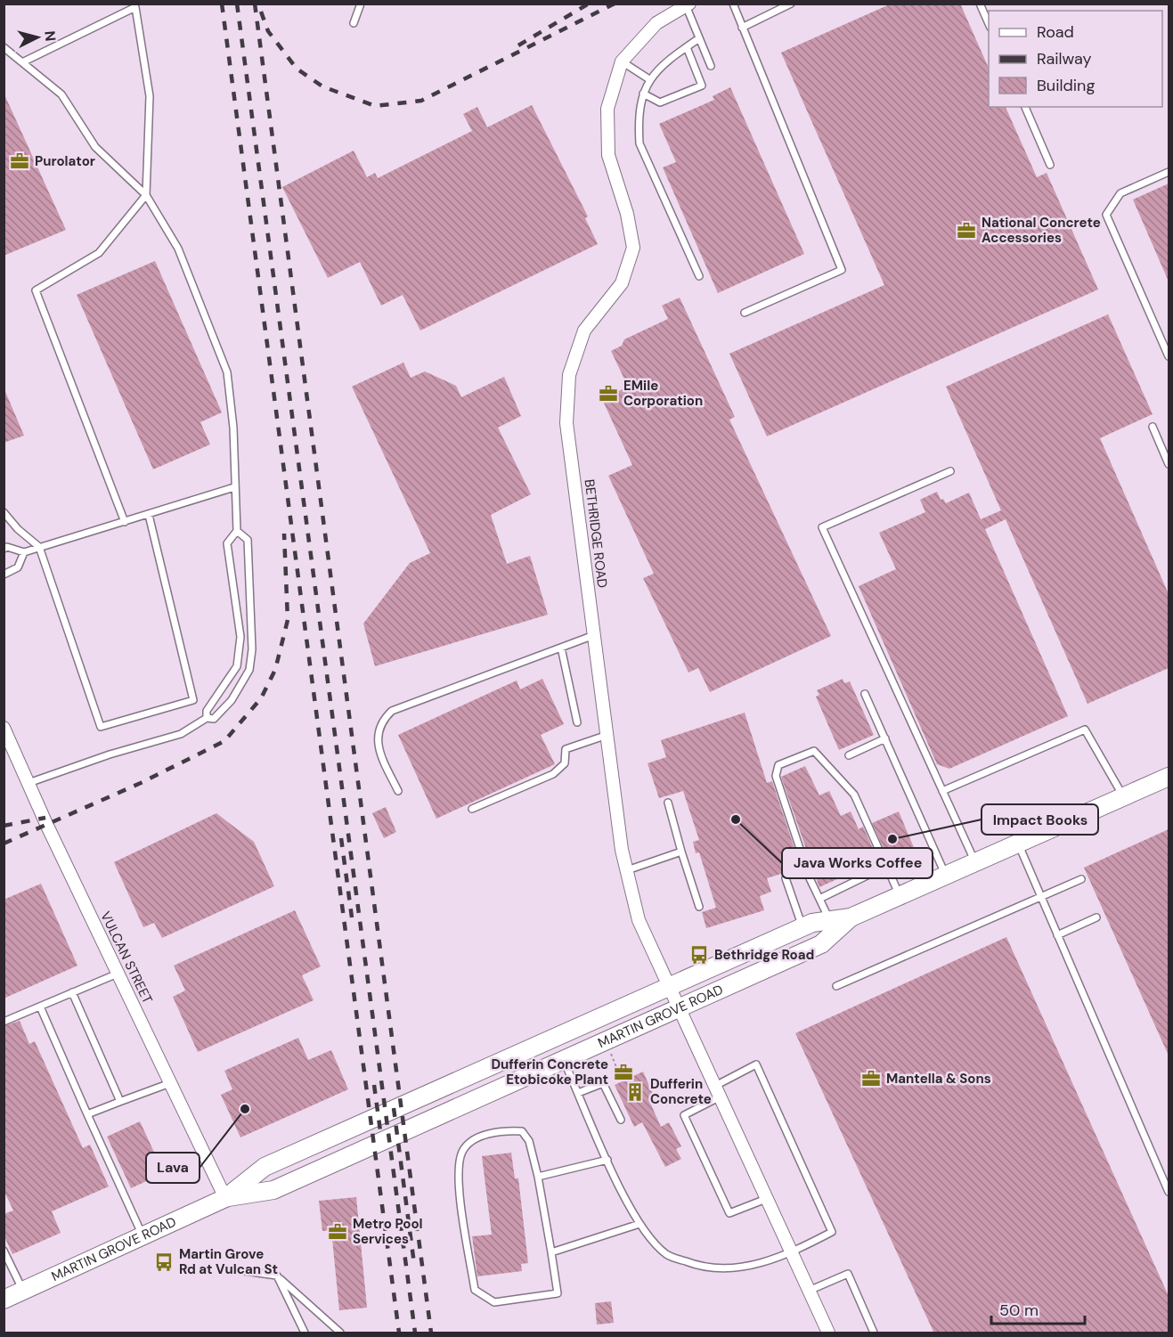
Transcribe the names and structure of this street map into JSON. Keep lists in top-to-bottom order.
{
  "streets": {
    "main road": ["MARTIN GROVE ROAD"],
    "street": ["BETHRIDGE ROAD", "VULCAN STREET"]
  },
  "crossings": [
    ["BETHRIDGE ROAD", "MARTIN GROVE ROAD"],
    ["VULCAN STREET", "MARTIN GROVE ROAD"]
  ],
  "places": {
    "office": [
      "Purolator",
      "National Concrete Accessories",
      "EMile Corporation",
      "Dufferin Concrete Etobicoke Plant",
      "Mantella & Sons",
      "Metro Pool Services"
    ],
    "other": ["Java Works Coffee", "Impact Books", "Lava"],
    "bus stop": ["Bethridge Road", "Martin Grove Rd at Vulcan St"],
    "building": ["Dufferin Concrete"]
  },
  "legend": ["Road", "Railway", "Building"],
  "scale_bar": "50 m",
  "north": "right"
}
